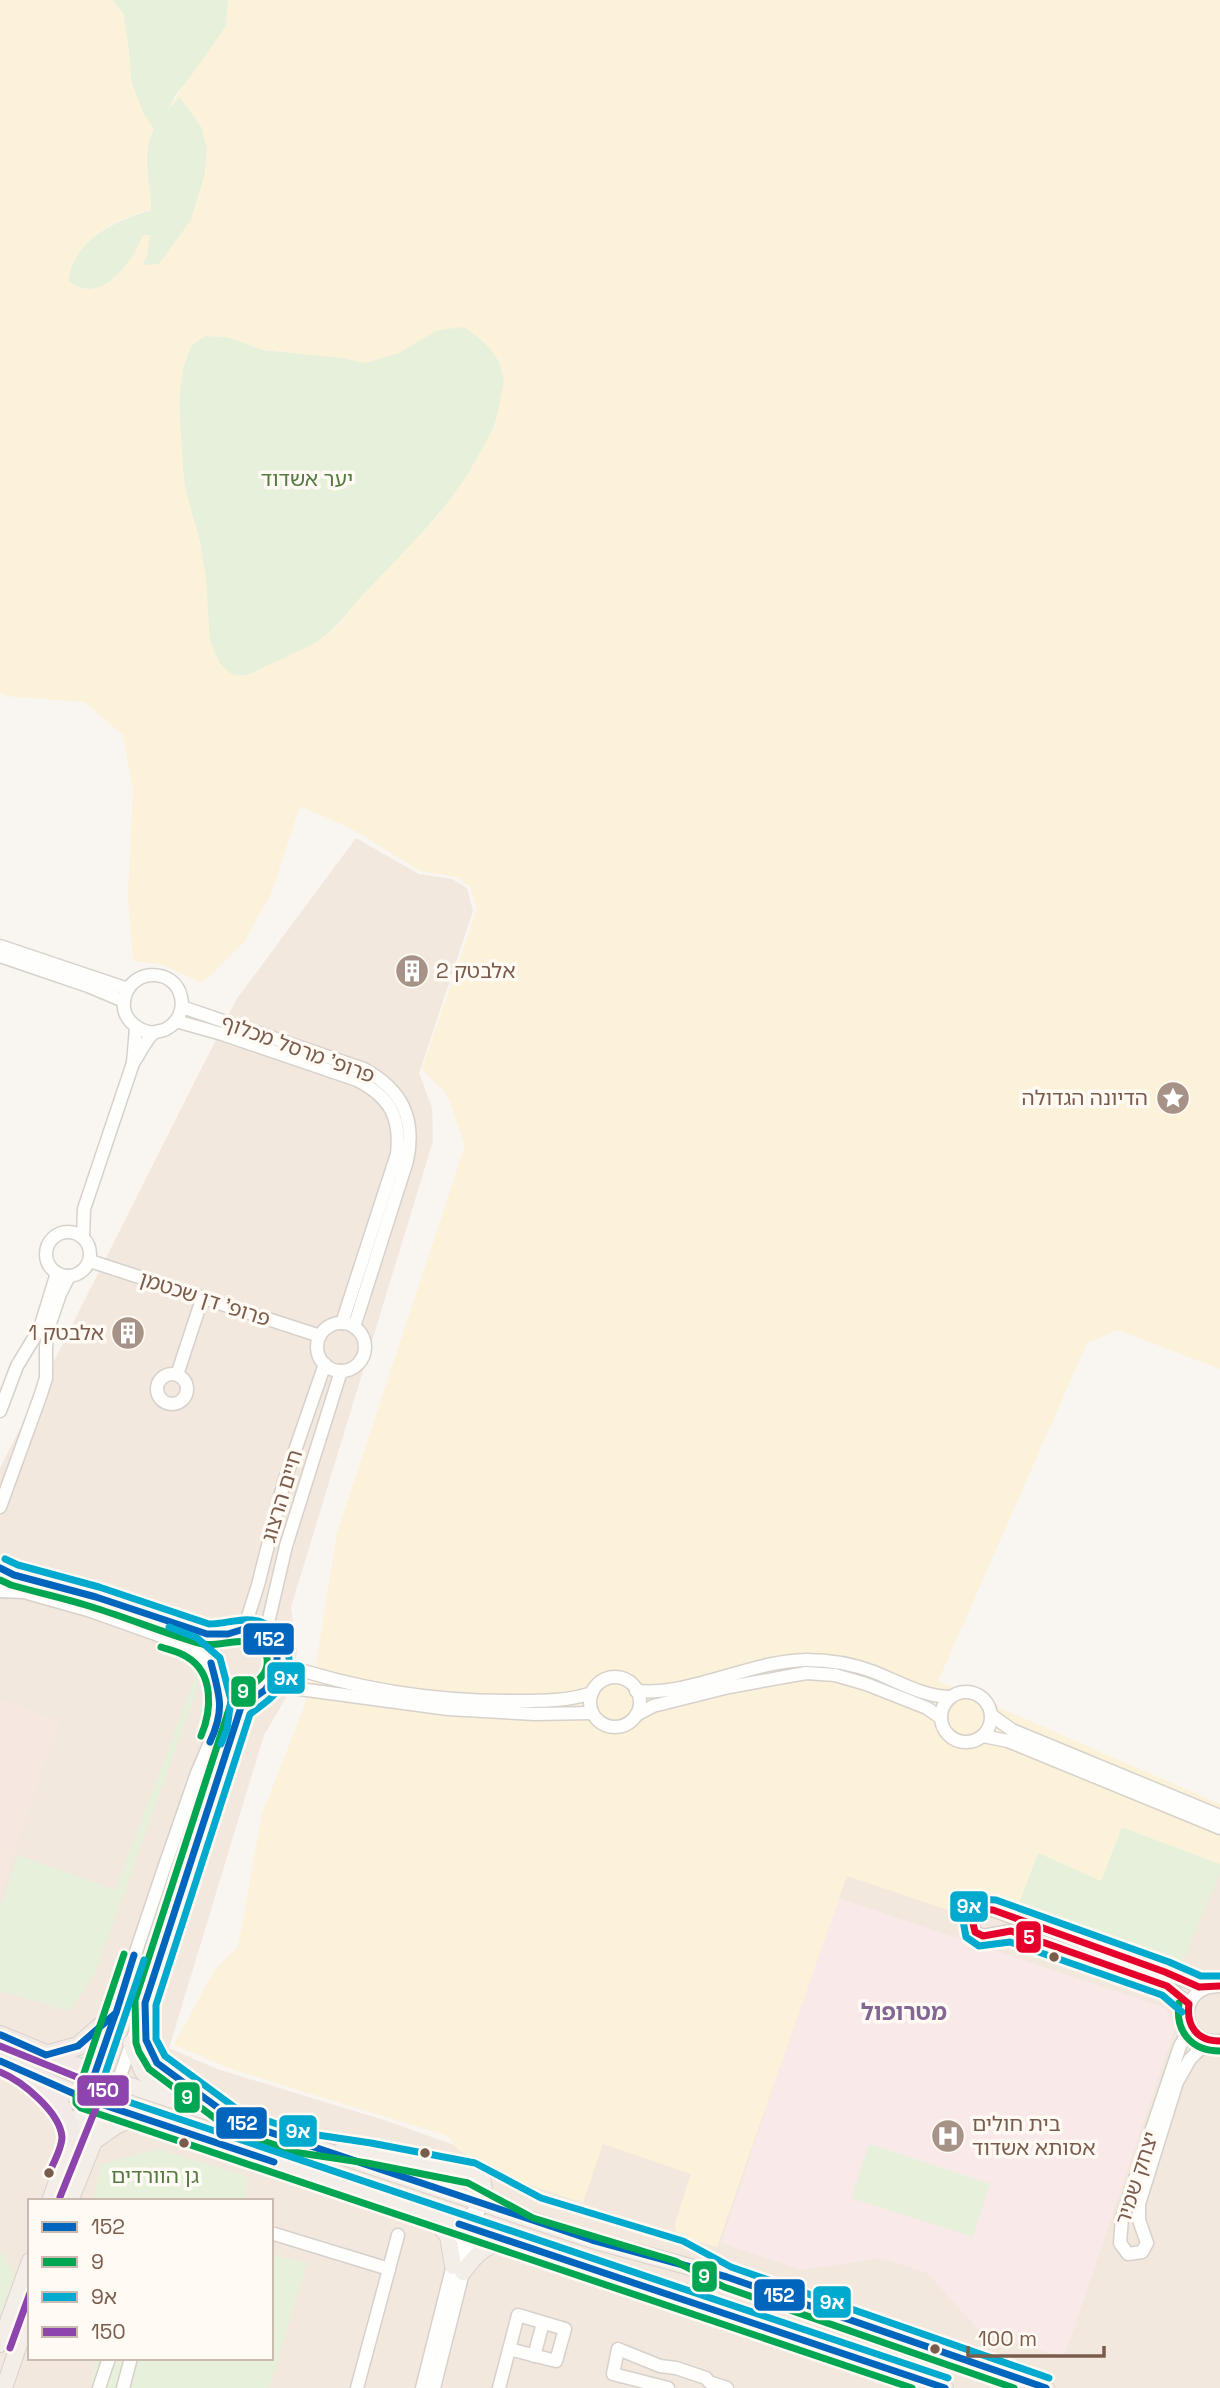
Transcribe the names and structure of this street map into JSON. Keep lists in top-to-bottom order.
{
  "streets": {
    "street": [
      "פרופ' מרסל מכלוף",
      "פרופ' דן שכטמן",
      "חיים הרצוג",
      "יצחק שמיר"
    ]
  },
  "crossings": [
    ["פרופ' דן שכטמן", "חיים הרצוג"]
  ],
  "districts": ["מטרופול"],
  "parks": ["יער אשדוד", "גן הוורדים"],
  "places": {
    "building": ["אלבטק 2", "אלבטק 1"],
    "place": ["הדיונה הגדולה"],
    "hospital": ["בית חולים אסותא אשדוד"]
  },
  "lines": [
    "transit line 9א",
    "transit line 152",
    "transit line 9",
    "transit line 5",
    "transit line 150"
  ],
  "legend": [
    "152",
    "9",
    "9א",
    "150"
  ],
  "scale_bar": "100 m"
}
